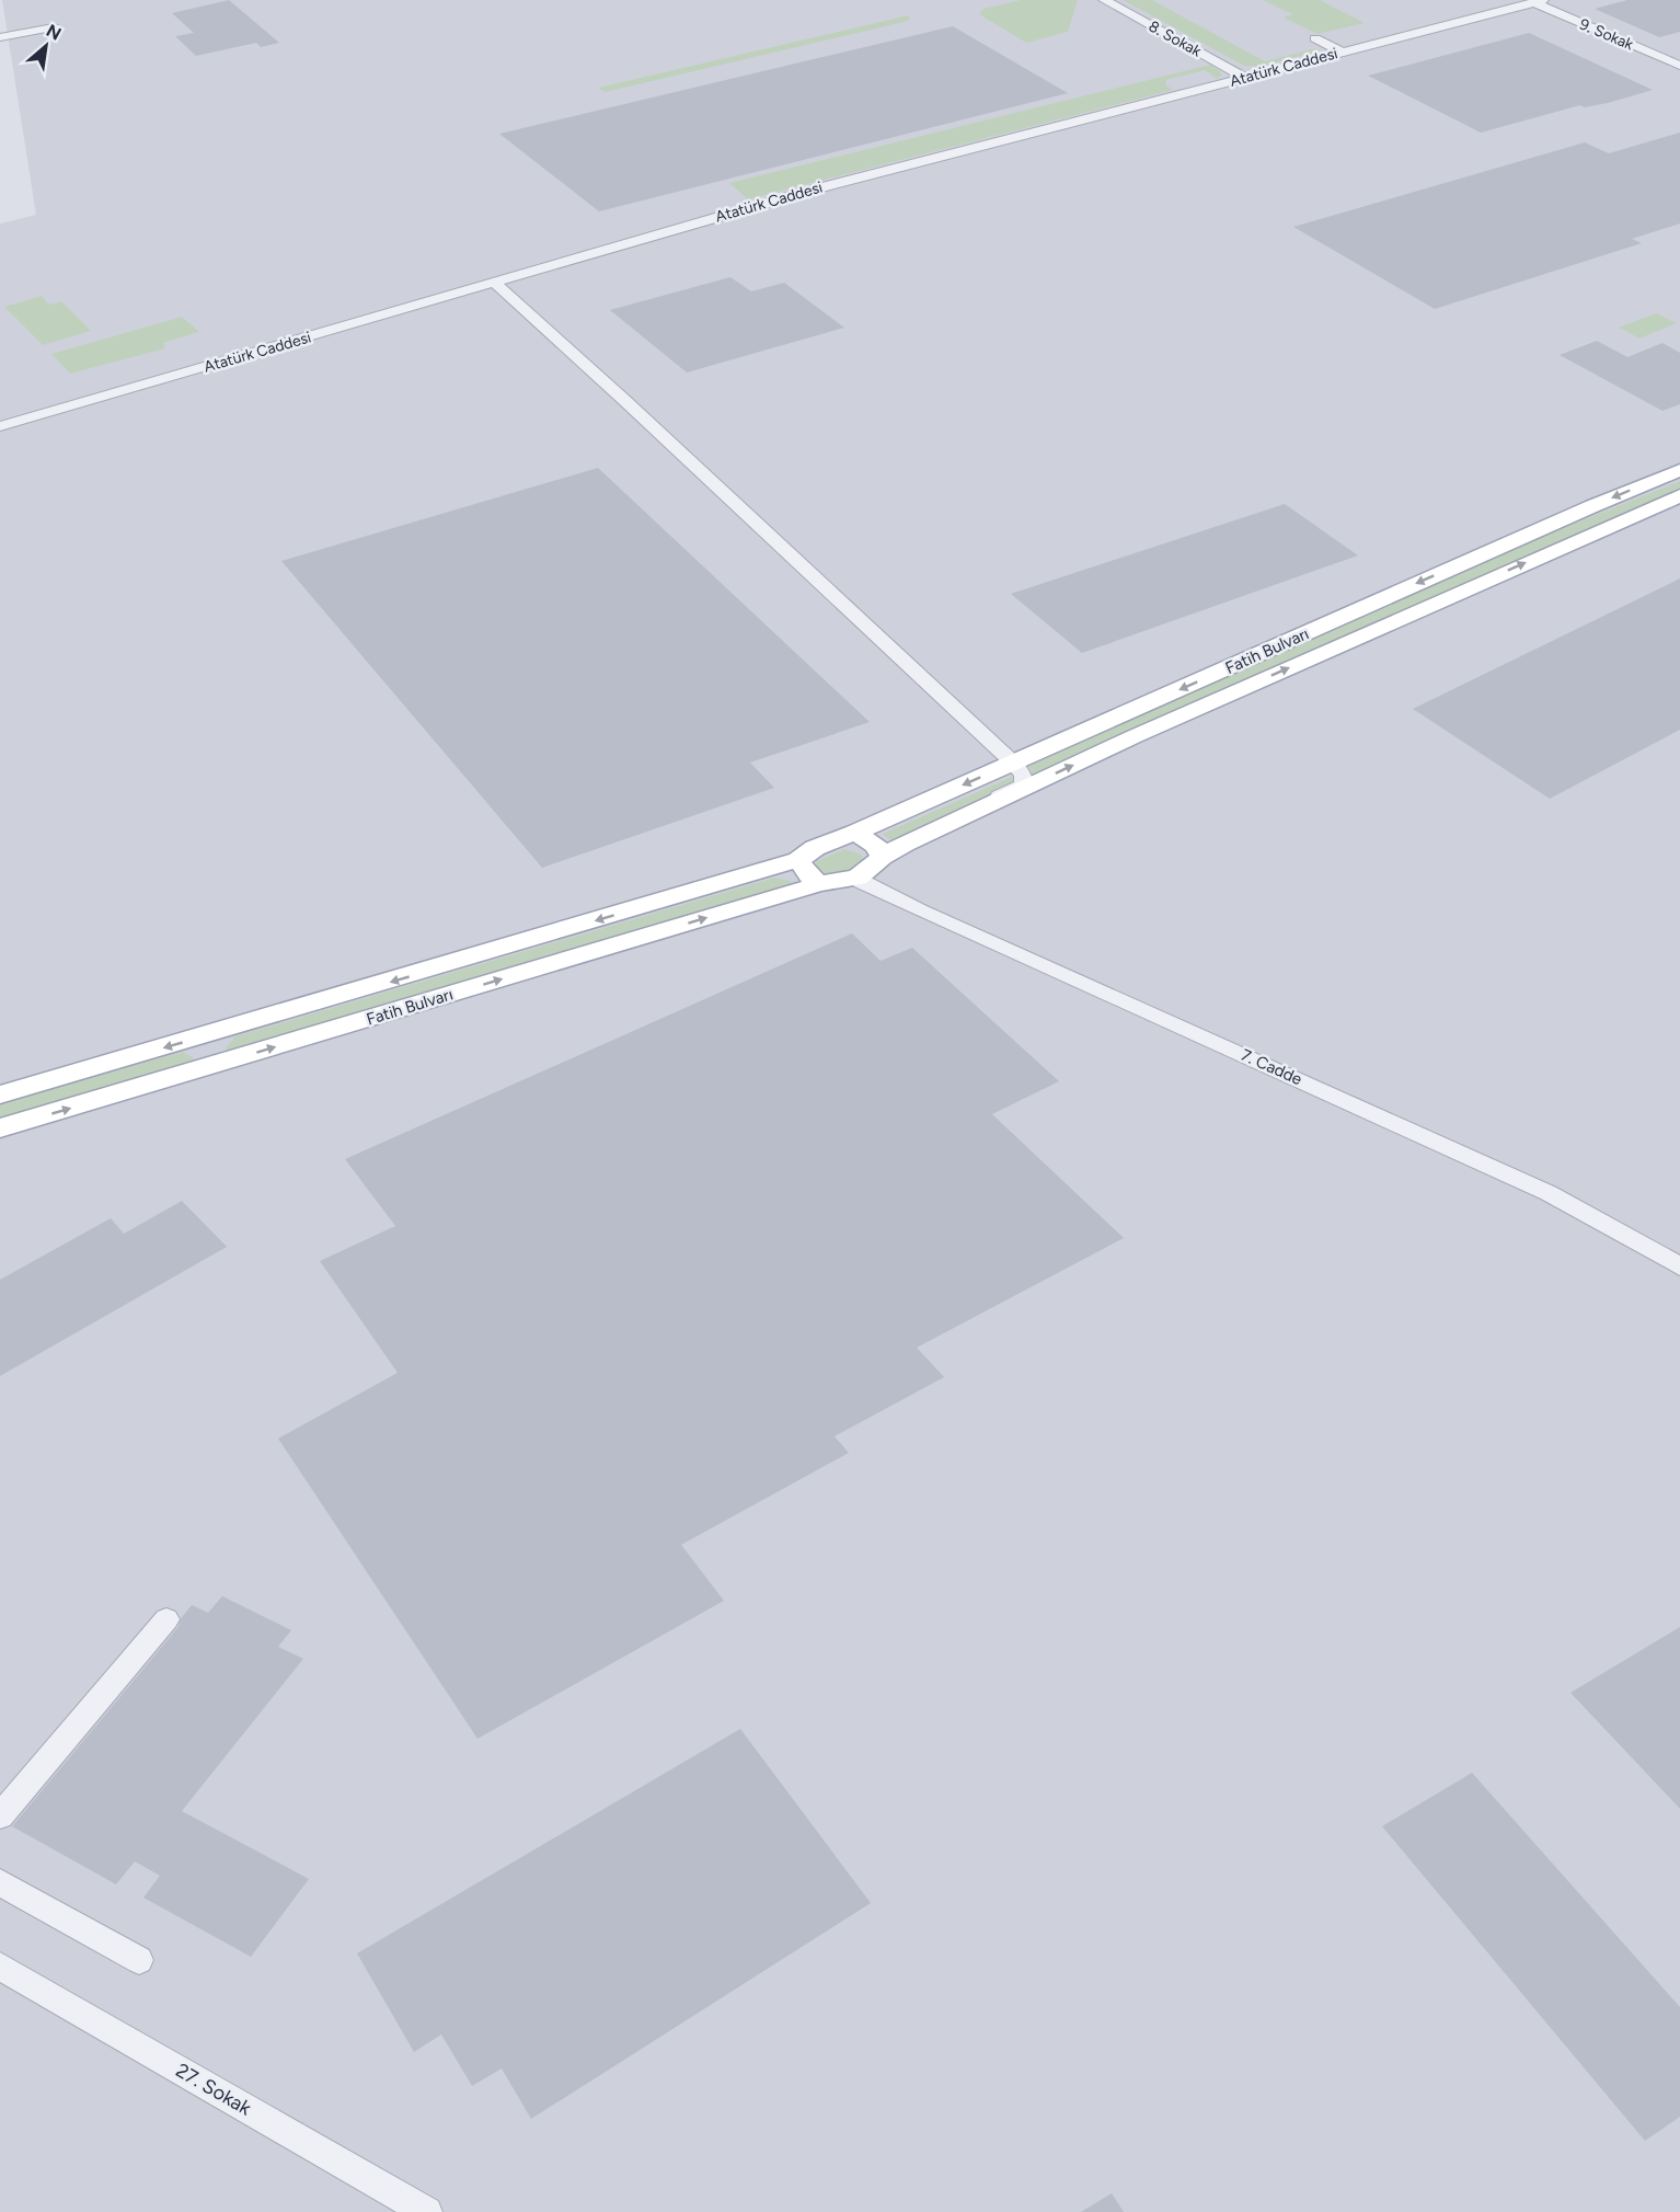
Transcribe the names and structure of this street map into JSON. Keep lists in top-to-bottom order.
{
  "streets": {
    "main road": ["Fatih Bulvarı"],
    "street": [
      "9. Sokak",
      "8. Sokak",
      "Atatürk Caddesi",
      "7. Cadde",
      "27. Sokak"
    ]
  },
  "crossings": [
    ["9. Sokak", "Atatürk Caddesi"],
    ["8. Sokak", "Atatürk Caddesi"],
    ["Fatih Bulvarı", "7. Cadde"]
  ],
  "north": "top right"
}
